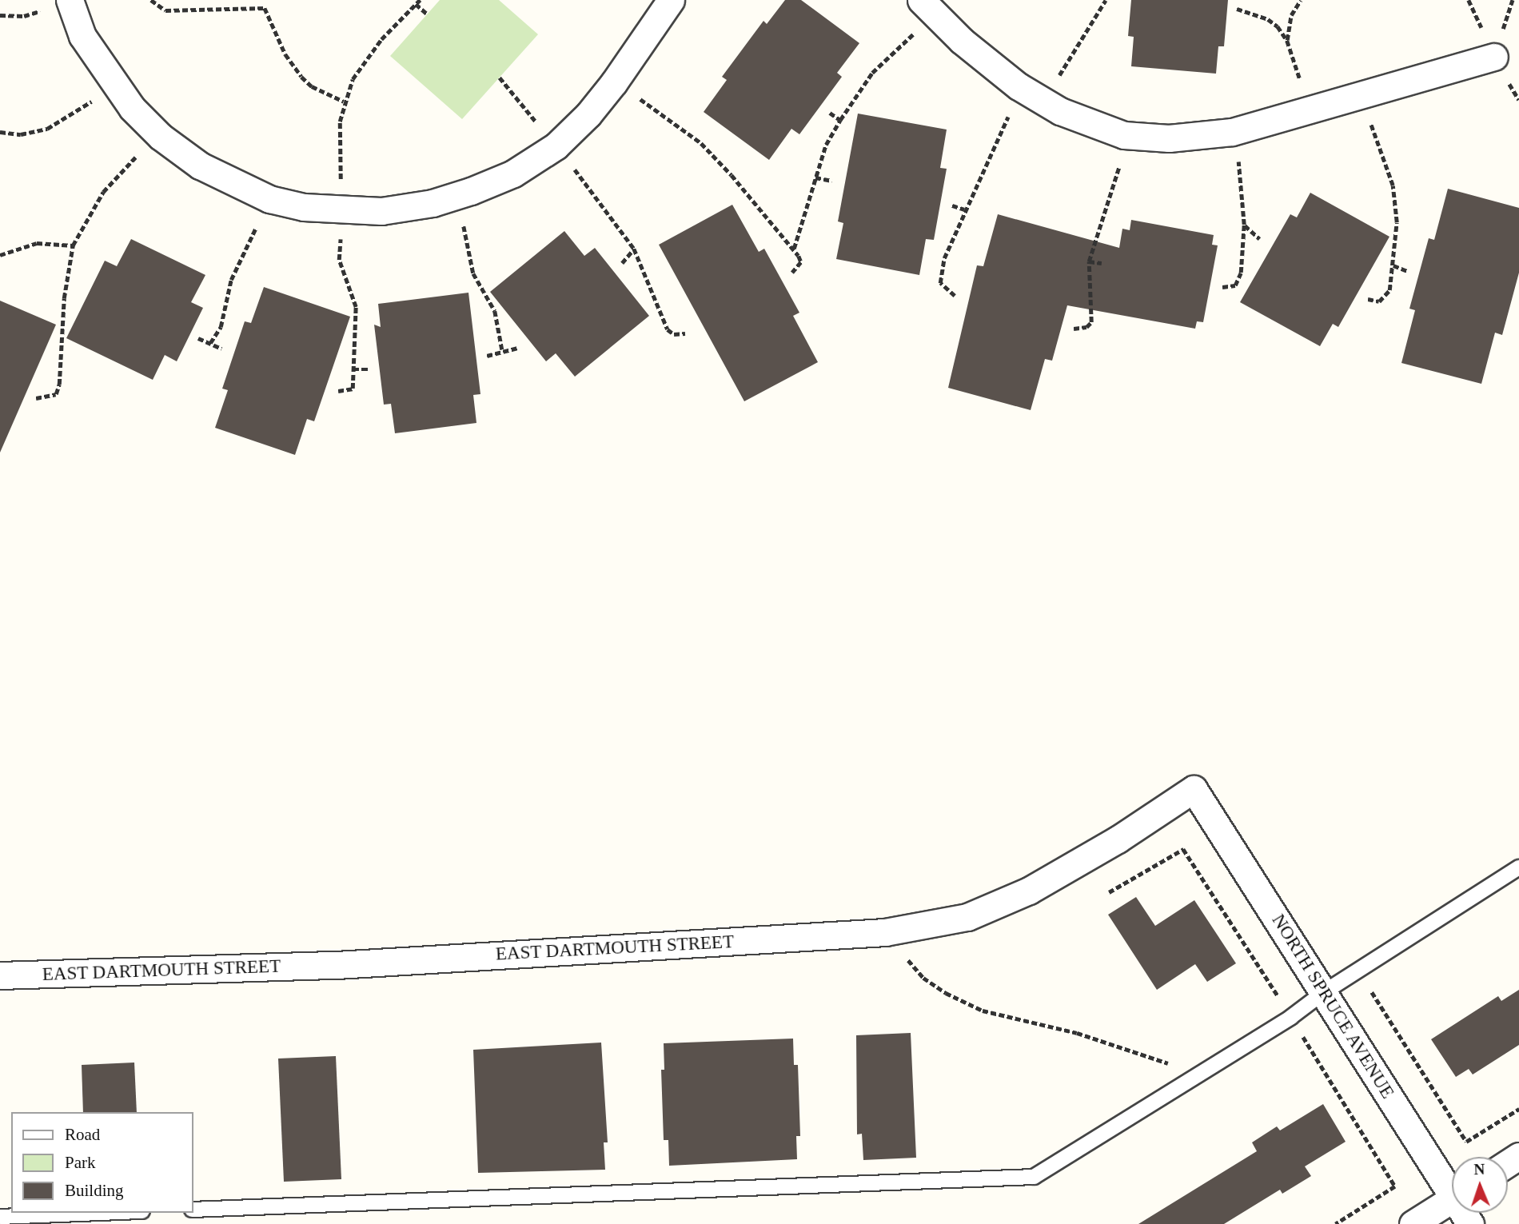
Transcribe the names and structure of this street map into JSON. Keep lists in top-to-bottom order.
{
  "streets": {
    "street": ["EAST DARTMOUTH STREET", "NORTH SPRUCE AVENUE"]
  },
  "crossings": [
    ["EAST DARTMOUTH STREET", "NORTH SPRUCE AVENUE"]
  ],
  "legend": ["Road", "Park", "Building"],
  "north": "top"
}
